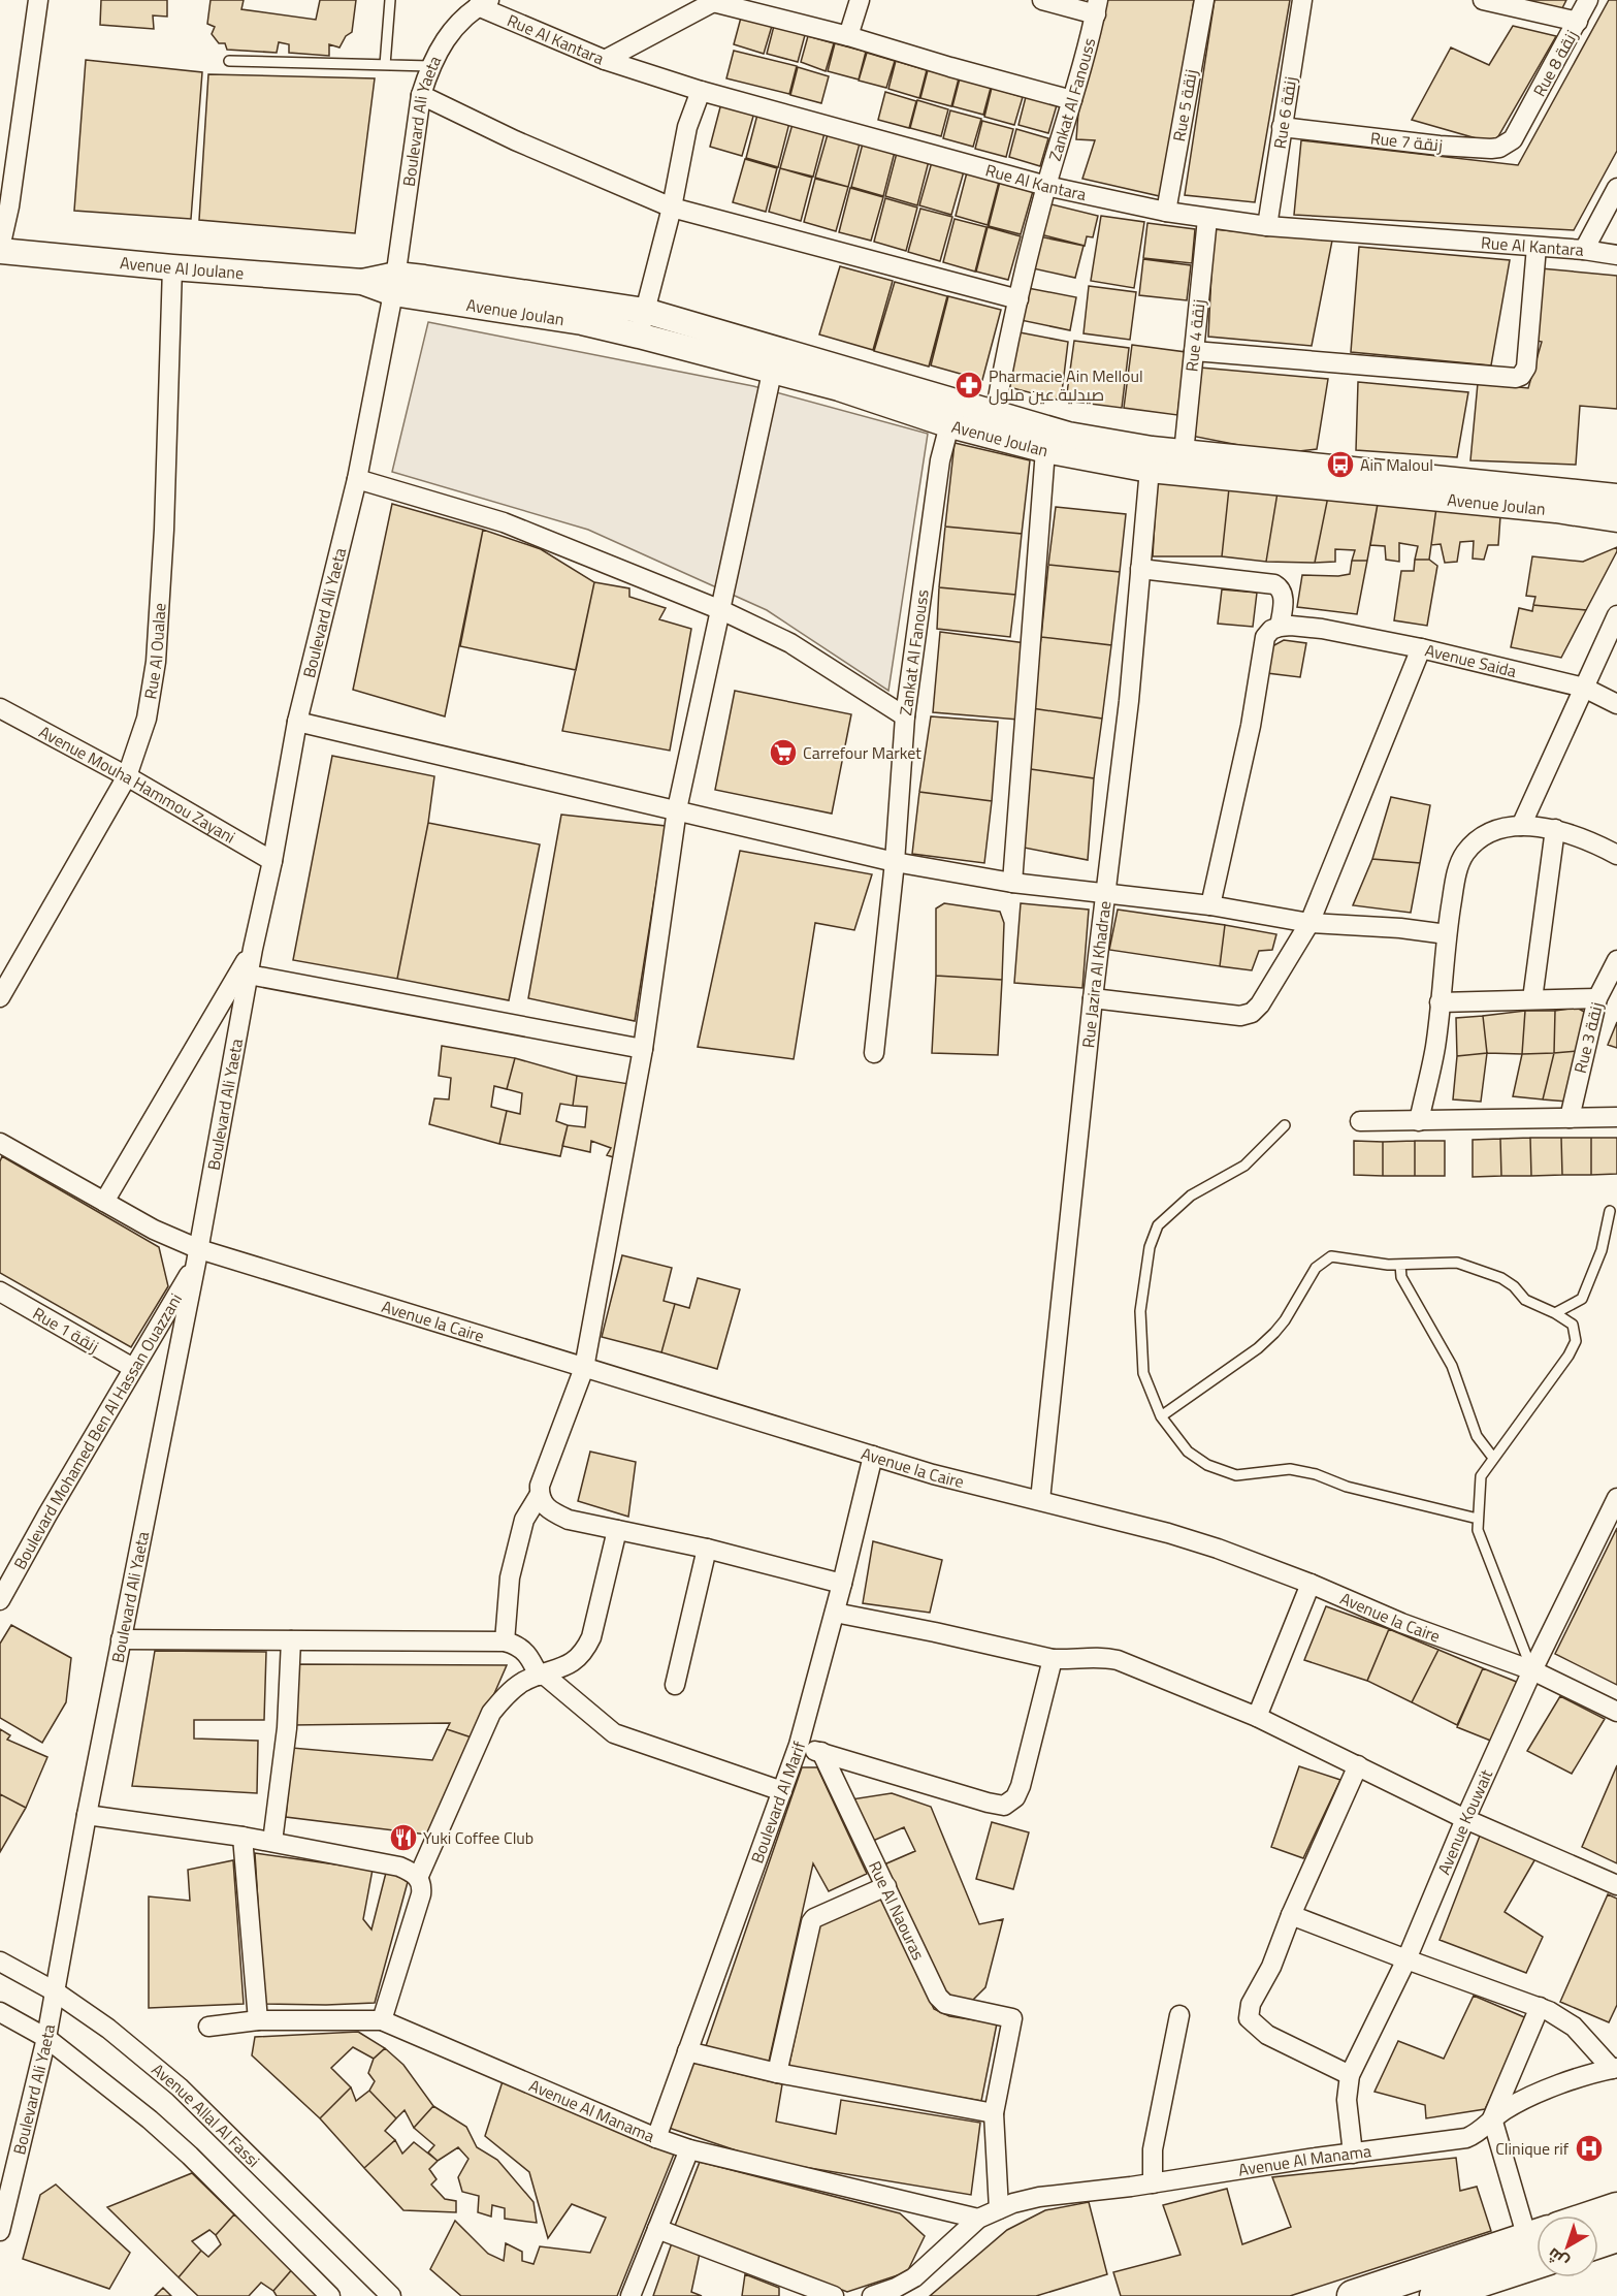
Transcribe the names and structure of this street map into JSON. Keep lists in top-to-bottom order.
{
  "streets": {
    "street": [
      "Rue Al Kantara",
      "Rue 8 زنقة",
      "Zankat Al Fanouss",
      "Rue 5 زنقة",
      "Rue 6 زنقة",
      "Boulevard Ali Yaeta",
      "Rue 7 زنقة",
      "Avenue Al Joulane",
      "Avenue Joulan",
      "Rue 4 زنقة",
      "Rue Al Oualae",
      "Avenue Saida",
      "Avenue Mouha Hammou Zayani",
      "Rue Jazira Al Khadrae",
      "Rue 3 زنقة",
      "Avenue la Caire",
      "Rue 1 زنقة",
      "Boulevard Mohamed Ben Al Hassan Ouazzani",
      "Boulevard Al Marif",
      "Avenue Kouwait",
      "Rue Al Naouras",
      "Avenue Al Manama",
      "Avenue Allal Al Fassi"
    ]
  },
  "crossings": [
    ["Rue Al Kantara", "Zankat Al Fanouss"],
    ["Rue Al Kantara", "Rue 5 زنقة"],
    ["Rue Al Kantara", "Rue 6 زنقة"],
    ["Rue Al Kantara", "Boulevard Ali Yaeta"],
    ["Rue Al Kantara", "Rue 4 زنقة"],
    ["Rue 8 زنقة", "Rue 7 زنقة"],
    ["Zankat Al Fanouss", "Avenue Joulan"],
    ["Rue 6 زنقة", "Rue 7 زنقة"],
    ["Boulevard Ali Yaeta", "Avenue Al Joulane"],
    ["Boulevard Ali Yaeta", "Avenue Joulan"],
    ["Boulevard Ali Yaeta", "Avenue Mouha Hammou Zayani"],
    ["Boulevard Ali Yaeta", "Avenue la Caire"],
    ["Boulevard Ali Yaeta", "Boulevard Mohamed Ben Al Hassan Ouazzani"],
    ["Boulevard Ali Yaeta", "Avenue Allal Al Fassi"],
    ["Avenue Al Joulane", "Avenue Joulan"],
    ["Avenue Al Joulane", "Rue Al Oualae"],
    ["Avenue Joulan", "Rue 4 زنقة"],
    ["Avenue Joulan", "Rue Jazira Al Khadrae"],
    ["Rue Al Oualae", "Avenue Mouha Hammou Zayani"],
    ["Rue Jazira Al Khadrae", "Avenue la Caire"],
    ["Avenue la Caire", "Boulevard Mohamed Ben Al Hassan Ouazzani"],
    ["Avenue la Caire", "Boulevard Al Marif"],
    ["Avenue la Caire", "Avenue Kouwait"],
    ["Rue 1 زنقة", "Boulevard Mohamed Ben Al Hassan Ouazzani"],
    ["Boulevard Al Marif", "Avenue Al Manama"],
    ["Avenue Kouwait", "Avenue Al Manama"]
  ],
  "places": {
    "pharmacy": ["Pharmacie Ain Melloul صيدلية عين ملول"],
    "bus stop": ["Ain Maloul"],
    "supermarket": ["Carrefour Market"],
    "restaurant": ["Yuki Coffee Club"],
    "hospital": ["Clinique rif"]
  },
  "north": "bottom left"
}
